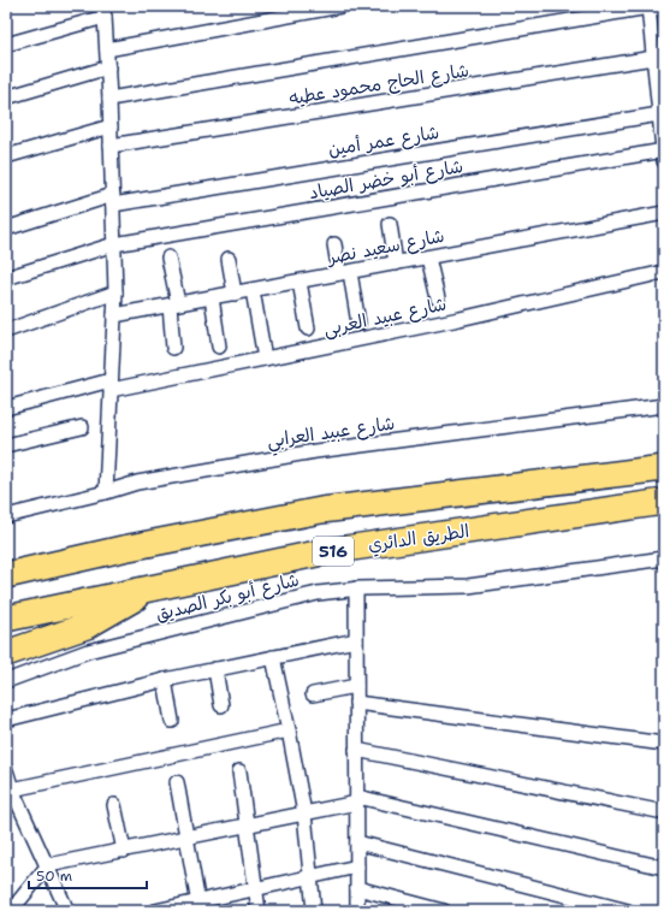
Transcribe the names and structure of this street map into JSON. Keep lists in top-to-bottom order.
{
  "streets": {
    "highway": ["الطريق الدائري", "516"],
    "street": [
      "شارع الحاج محمود عطيه",
      "شارع عمر أمين",
      "شارع أبو خضر الصياد",
      "شارع سعيد نصر",
      "شارع عبيد العربى",
      "شارع عبيد العرابي",
      "شارع أبو بكر الصديق"
    ]
  },
  "scale_bar": "50 m"
}
